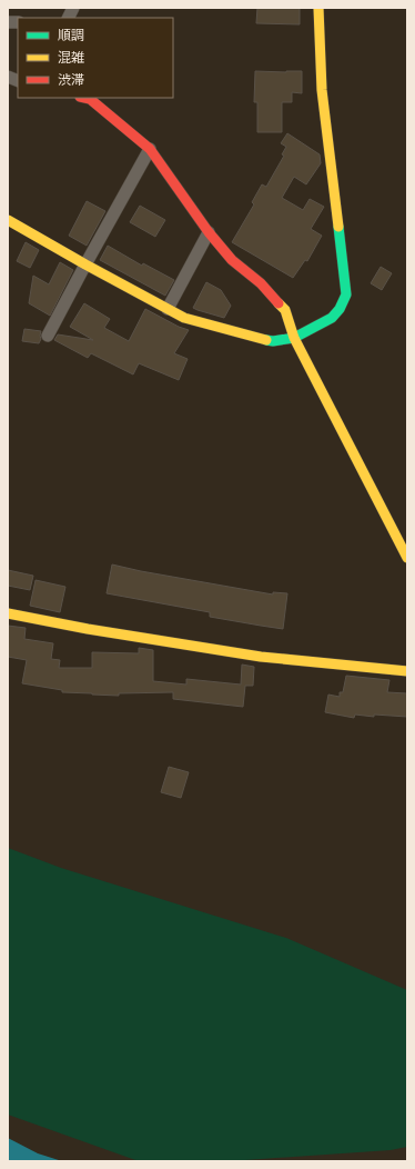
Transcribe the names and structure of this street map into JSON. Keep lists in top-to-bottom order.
{
  "legend": ["順調", "混雑", "渋滞"]
}
